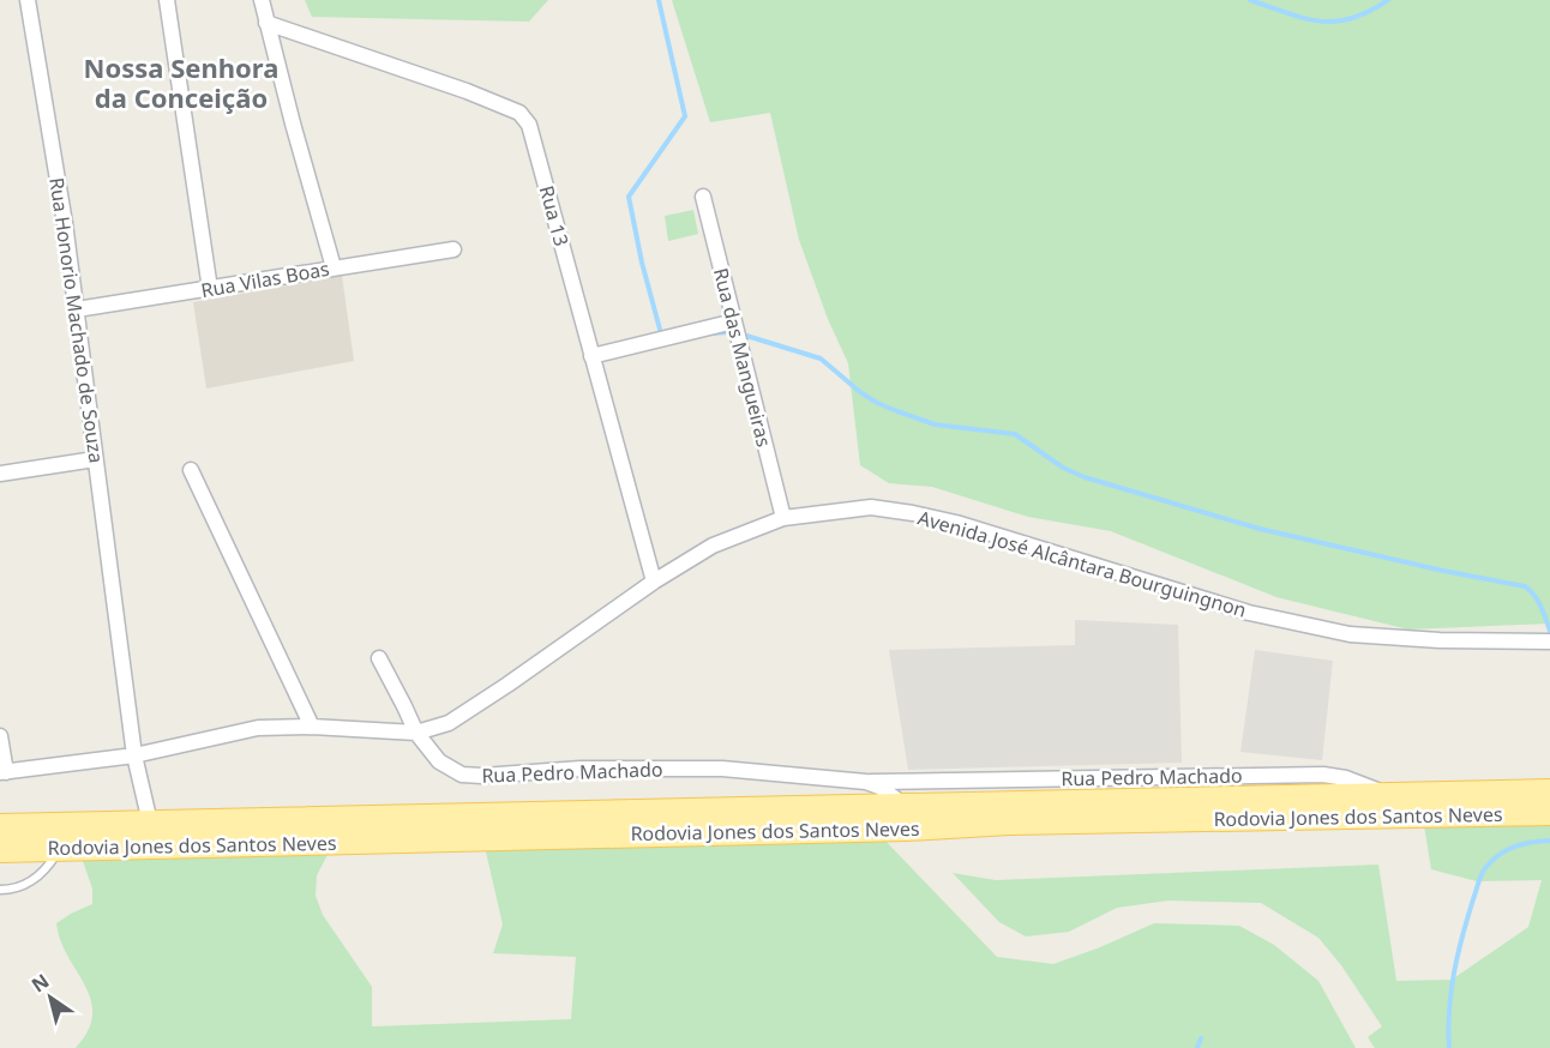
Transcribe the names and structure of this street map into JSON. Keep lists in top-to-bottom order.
{
  "streets": {
    "main road": ["Rodovia Jones dos Santos Neves"],
    "street": [
      "Rua 13",
      "Rua Vilas Boas",
      "Rua Honorio Machado de Souza",
      "Rua das Mangueiras",
      "Avenida José Alcântara Bourguingnon",
      "Rua Pedro Machado"
    ]
  },
  "crossings": [
    ["Rua 13", "Avenida José Alcântara Bourguingnon"],
    ["Rua Vilas Boas", "Rua Honorio Machado de Souza"],
    ["Rua Honorio Machado de Souza", "Rodovia Jones dos Santos Neves"],
    ["Rua das Mangueiras", "Avenida José Alcântara Bourguingnon"],
    ["Avenida José Alcântara Bourguingnon", "Rua Pedro Machado"],
    ["Rua Pedro Machado", "Rodovia Jones dos Santos Neves"]
  ],
  "districts": ["Nossa Senhora da Conceição"],
  "north": "top left"
}
